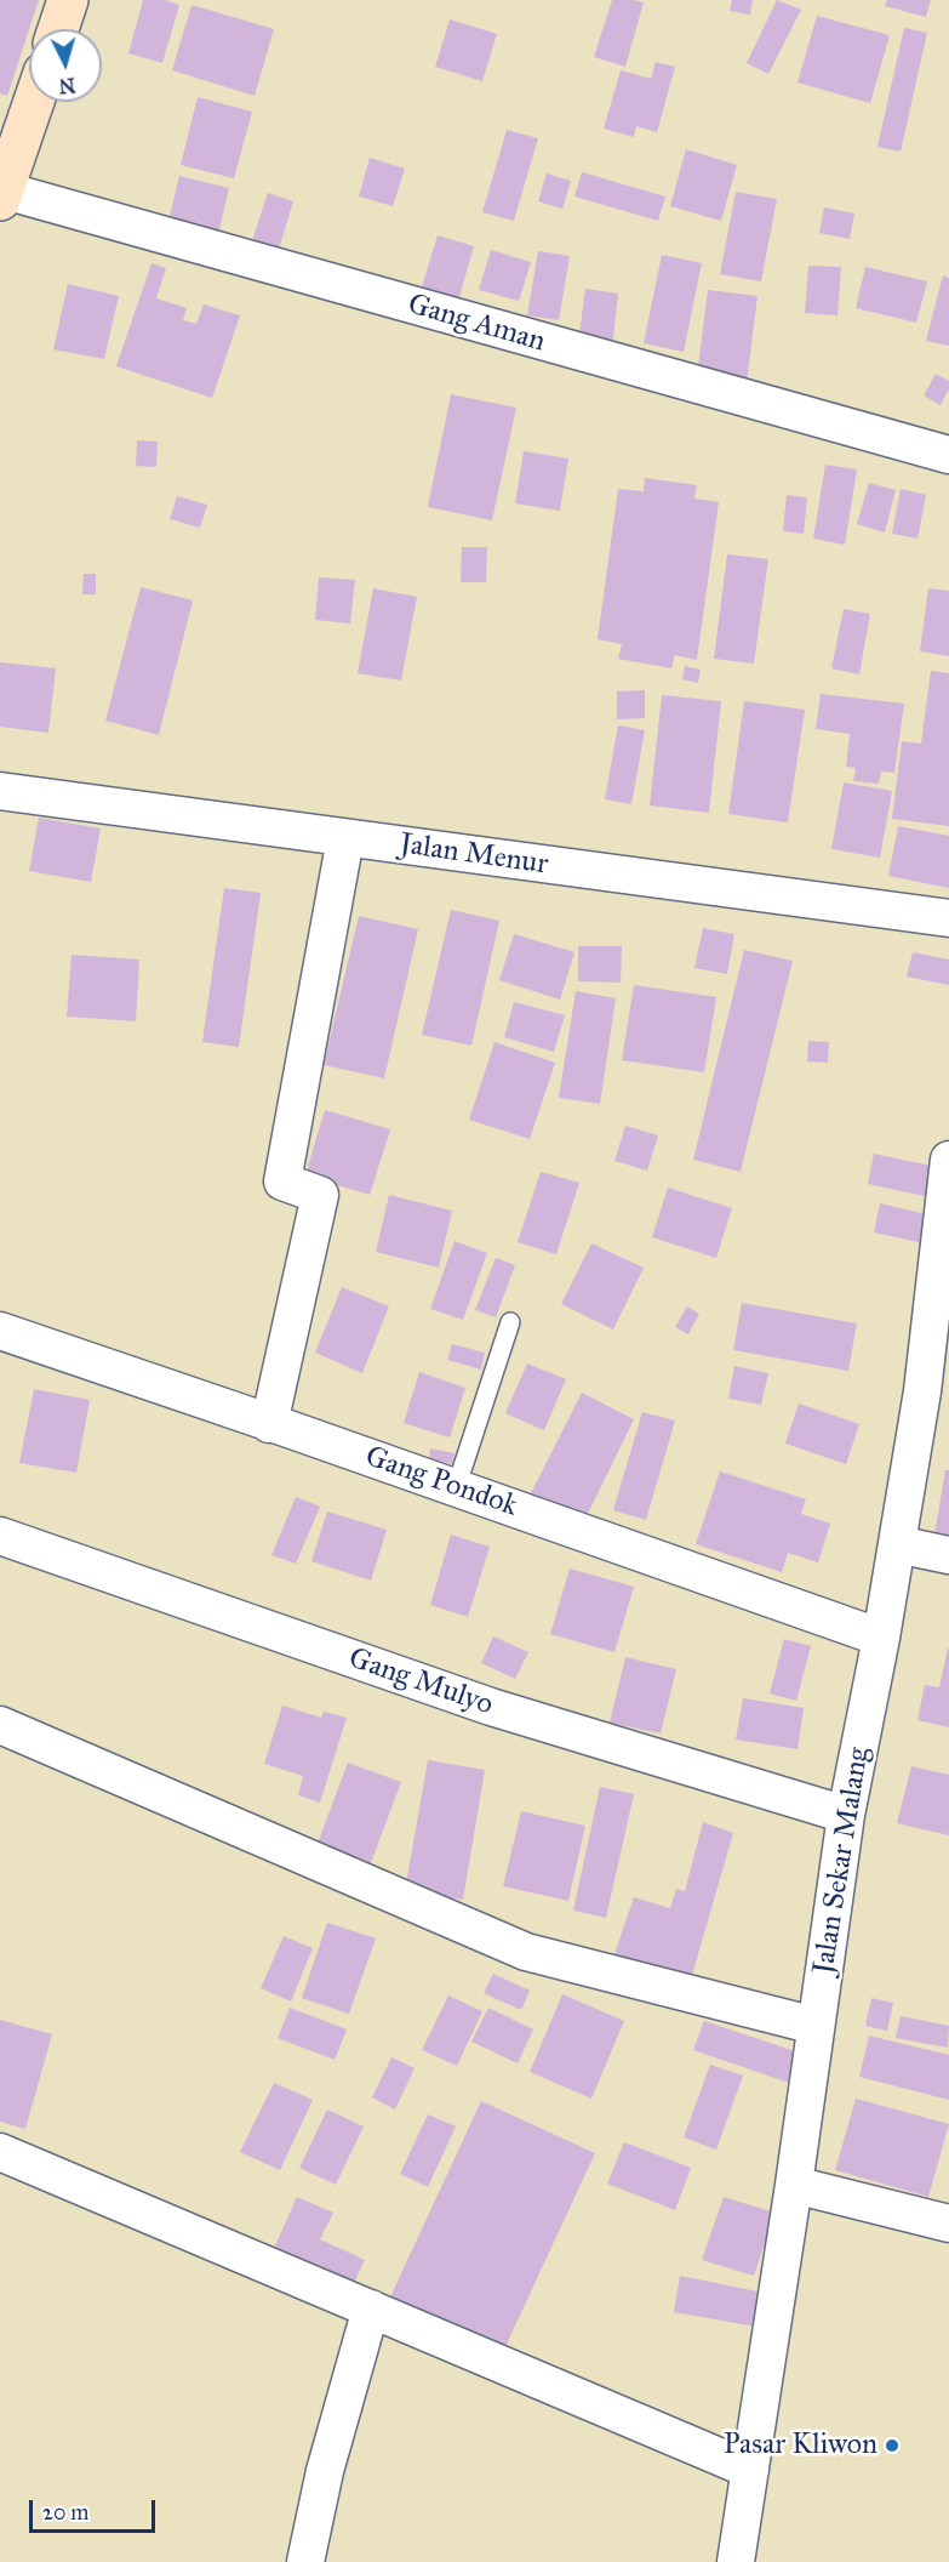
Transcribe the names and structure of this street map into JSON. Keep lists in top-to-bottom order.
{
  "streets": {
    "street": [
      "Gang Aman",
      "Jalan Menur",
      "Gang Pondok",
      "Gang Mulyo",
      "Jalan Sekar Malang"
    ]
  },
  "crossings": [
    ["Gang Pondok", "Jalan Sekar Malang"],
    ["Gang Mulyo", "Jalan Sekar Malang"]
  ],
  "places": ["Pasar Kliwon"],
  "scale_bar": "20 m",
  "north": "bottom"
}
